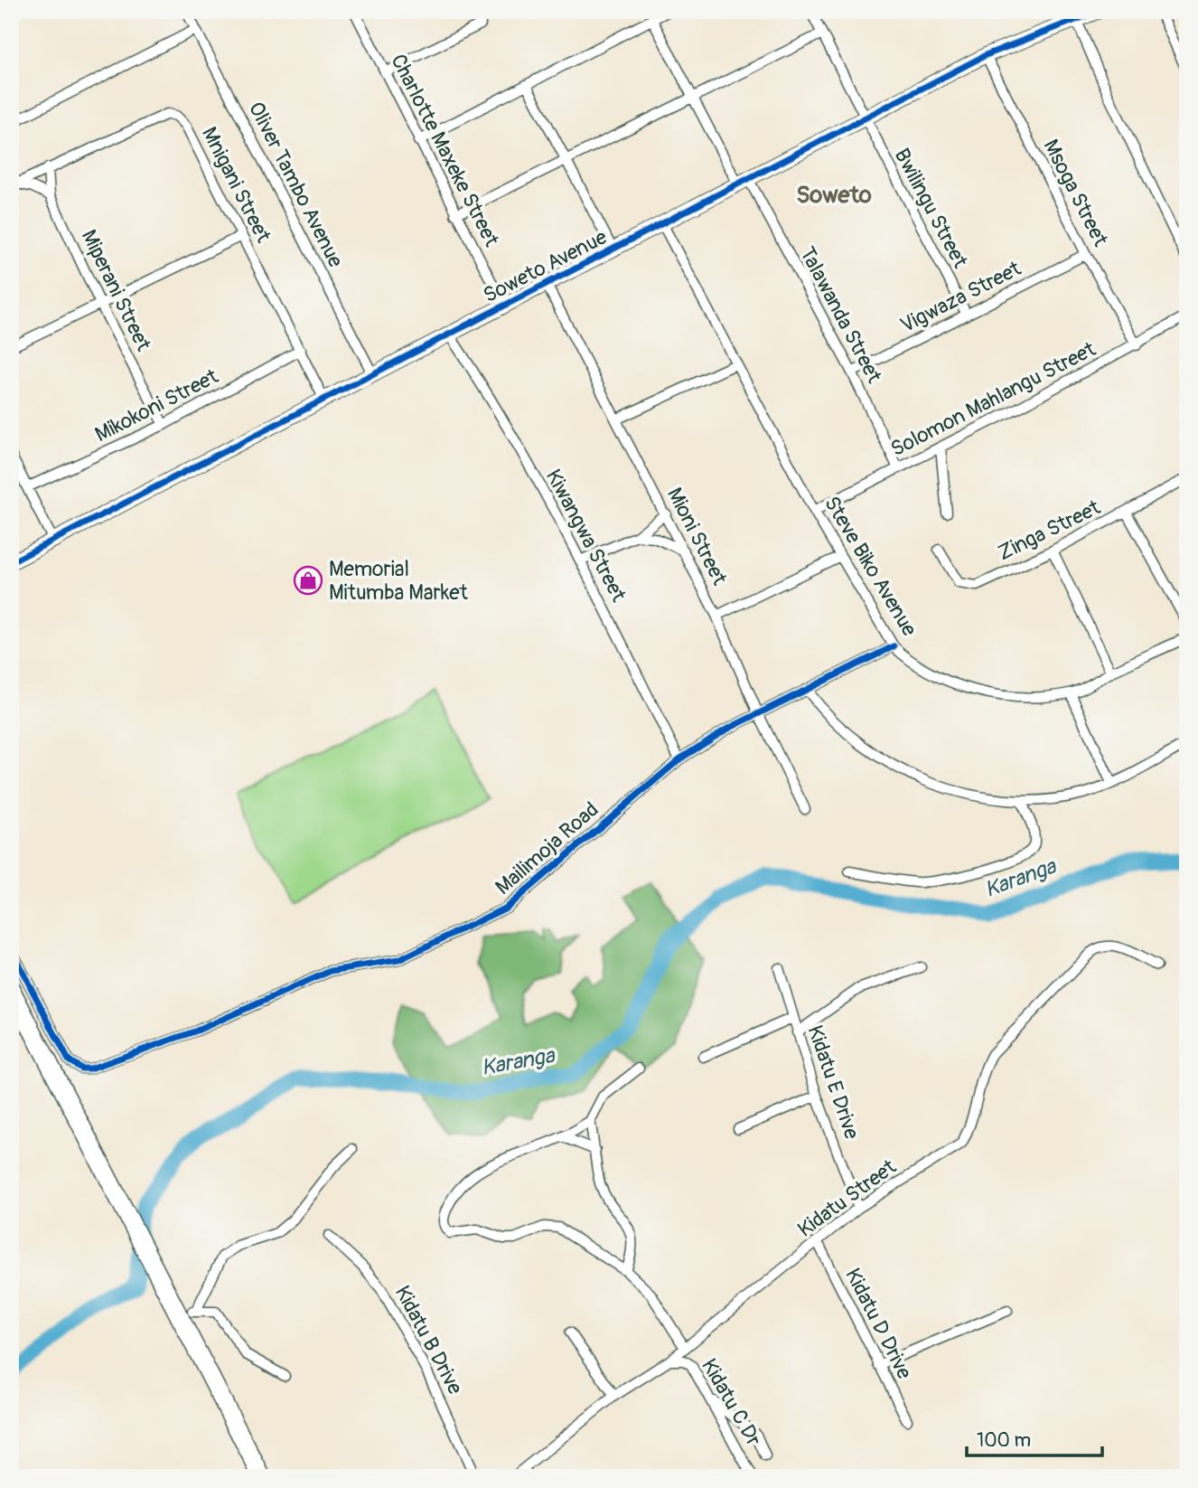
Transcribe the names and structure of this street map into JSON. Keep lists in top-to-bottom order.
{
  "streets": {
    "street": [
      "Charlotte Maxeke Street",
      "Mnigani Street",
      "Oliver Tambo Avenue",
      "Msoga Street",
      "Bwilingu Street",
      "Soweto Avenue",
      "Miperani Street",
      "Vigwaza Street",
      "Talawanda Street",
      "Solomon Mahlangu Street",
      "Mikokoni Street",
      "Zinga Street",
      "Kiwangwa Street",
      "Mioni Street",
      "Steve Biko Avenue",
      "Mailimoja Road",
      "Kidatu E Drive",
      "Kidatu Street",
      "Kidatu D Drive",
      "Kidatu B Drive",
      "Kidatu C Dr"
    ]
  },
  "crossings": [
    ["Charlotte Maxeke Street", "Soweto Avenue"],
    ["Mnigani Street", "Soweto Avenue"],
    ["Mnigani Street", "Miperani Street"],
    ["Mnigani Street", "Mikokoni Street"],
    ["Oliver Tambo Avenue", "Soweto Avenue"],
    ["Msoga Street", "Soweto Avenue"],
    ["Msoga Street", "Vigwaza Street"],
    ["Msoga Street", "Solomon Mahlangu Street"],
    ["Bwilingu Street", "Soweto Avenue"],
    ["Bwilingu Street", "Vigwaza Street"],
    ["Soweto Avenue", "Talawanda Street"],
    ["Soweto Avenue", "Kiwangwa Street"],
    ["Soweto Avenue", "Mioni Street"],
    ["Soweto Avenue", "Steve Biko Avenue"],
    ["Miperani Street", "Mikokoni Street"],
    ["Vigwaza Street", "Talawanda Street"],
    ["Talawanda Street", "Solomon Mahlangu Street"],
    ["Solomon Mahlangu Street", "Steve Biko Avenue"],
    ["Kiwangwa Street", "Mailimoja Road"],
    ["Mioni Street", "Mailimoja Road"],
    ["Steve Biko Avenue", "Mailimoja Road"],
    ["Kidatu E Drive", "Kidatu Street"],
    ["Kidatu Street", "Kidatu D Drive"],
    ["Kidatu Street", "Kidatu C Dr"]
  ],
  "districts": ["Soweto"],
  "water": ["Karanga"],
  "places": {
    "shop": ["Memorial Mitumba Market"]
  },
  "scale_bar": "100 m"
}
